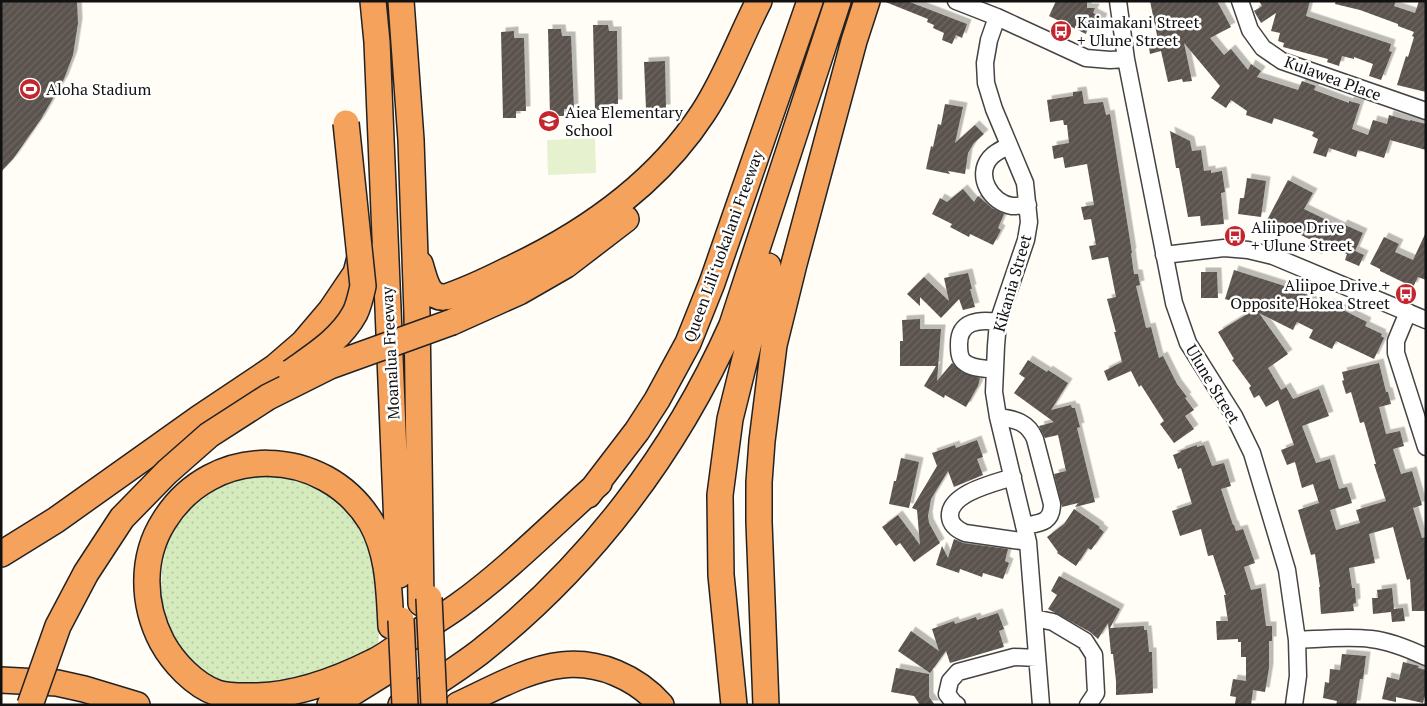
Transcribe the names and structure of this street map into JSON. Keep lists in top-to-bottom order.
{
  "streets": {
    "highway": ["Queen Liliʻuokalani Freeway", "Moanalua Freeway"],
    "street": ["Kulawea Place", "Kikania Street", "Ulune Street"]
  },
  "places": {
    "bus stop": ["Kaimakani Street + Ulune Street", "Aliipoe Drive + Ulune Street", "Aliipoe Drive + Opposite Hokea Street"],
    "sports": ["Aloha Stadium"],
    "school or university": ["Aiea Elementary School"]
  }
}
